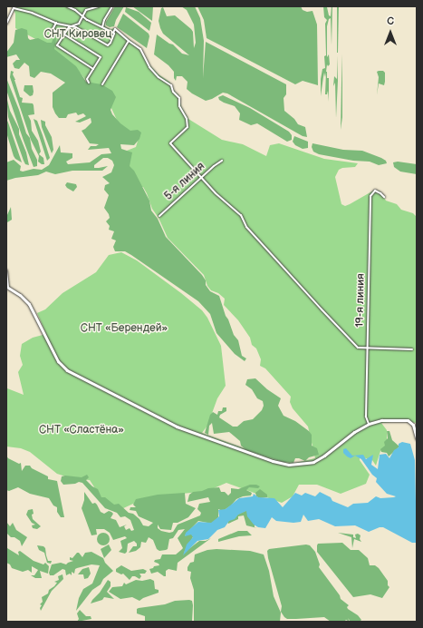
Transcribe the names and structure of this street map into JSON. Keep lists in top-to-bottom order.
{
  "streets": {
    "street": ["5-я линия", "19-я линия"]
  },
  "parks": ["СНТ Кировец", "СНТ «Берендей»", "СНТ «Сластёна»"],
  "north": "top"
}
